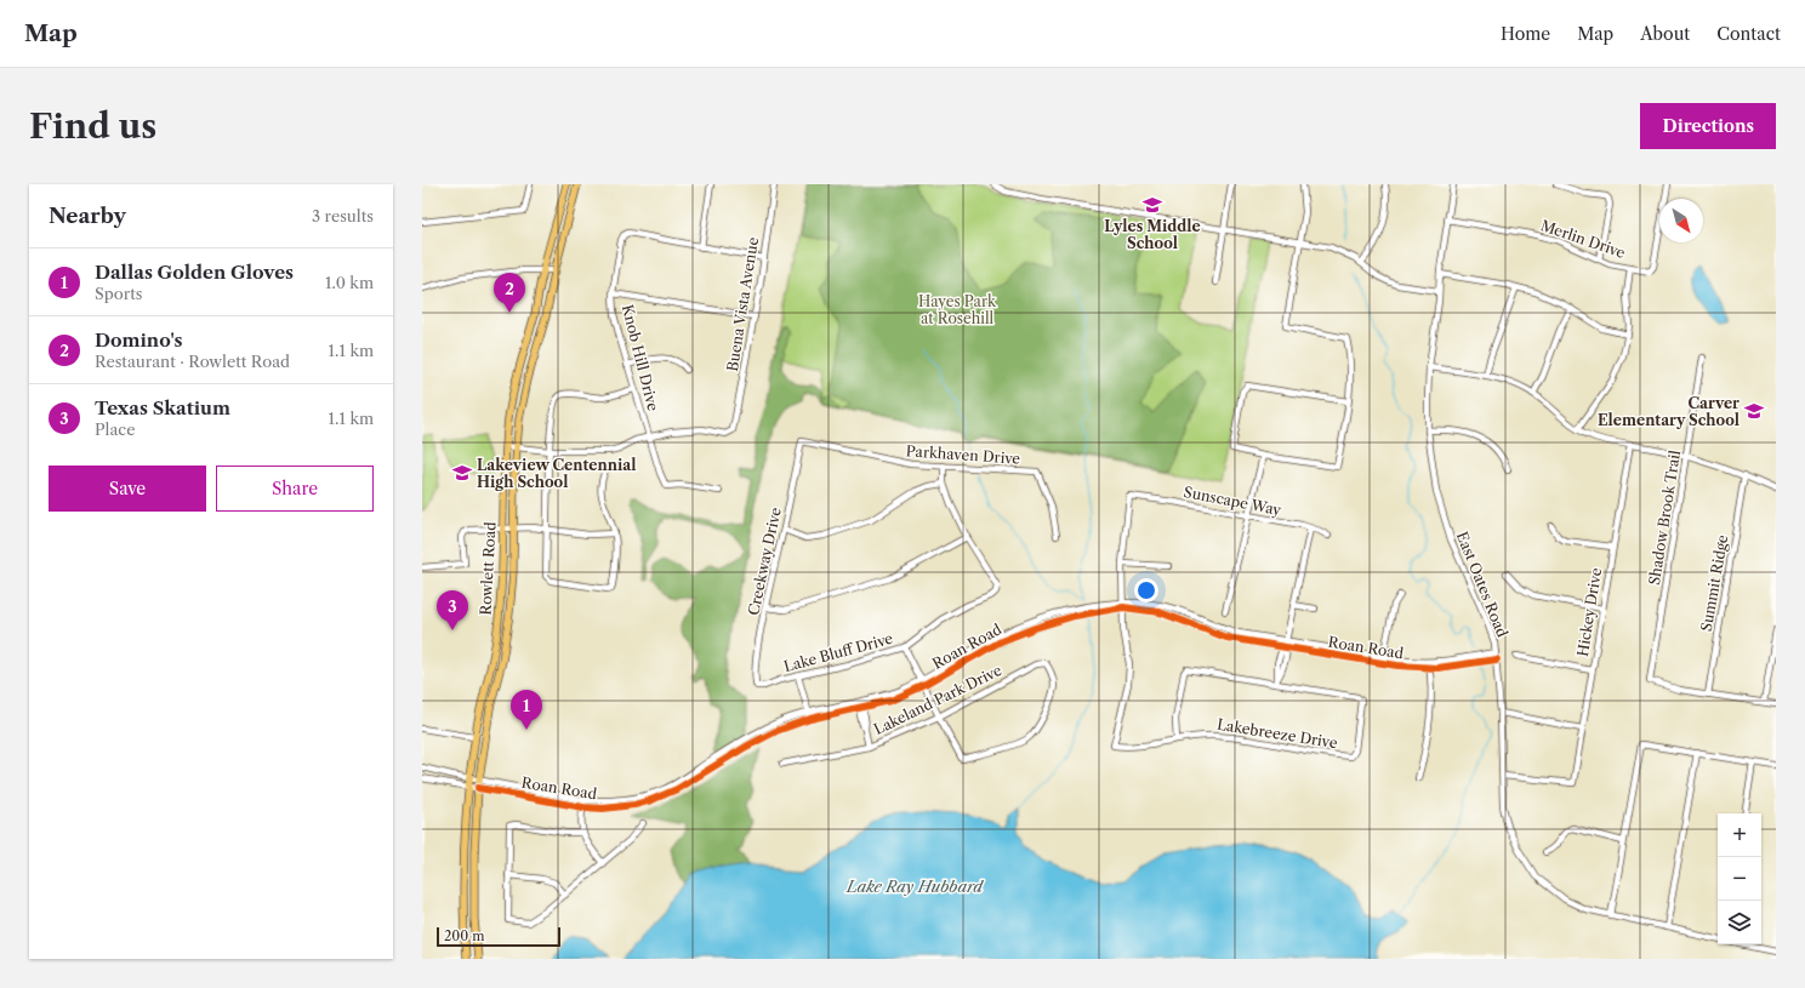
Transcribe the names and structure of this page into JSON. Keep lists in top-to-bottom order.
{
  "streets": {
    "main road": ["Rowlett Road"],
    "street": [
      "Merlin Drive",
      "Buena Vista Avenue",
      "Knob Hill Drive",
      "Parkhaven Drive",
      "Sunscape Way",
      "Shadow Brook Trail",
      "Creekway Drive",
      "Summit Ridge",
      "East Oates Road",
      "Hickey Drive",
      "Roan Road",
      "Lake Bluff Drive",
      "Lakeland Park Drive",
      "Lakebreeze Drive"
    ]
  },
  "crossings": [
    ["Merlin Drive", "East Oates Road"],
    ["Buena Vista Avenue", "Knob Hill Drive"],
    ["Parkhaven Drive", "Creekway Drive"],
    ["Shadow Brook Trail", "Summit Ridge"],
    ["Creekway Drive", "Lake Bluff Drive"],
    ["Rowlett Road", "Roan Road"],
    ["East Oates Road", "Hickey Drive"],
    ["East Oates Road", "Roan Road"],
    ["Roan Road", "Lakebreeze Drive"]
  ],
  "water": ["Lake Ray Hubbard"],
  "parks": ["Hayes Park at Rosehill"],
  "places": {
    "school or university": ["Lyles Middle School", "Carver Elementary School", "Lakeview Centennial High School"]
  },
  "scale_bar": "200 m",
  "north": "bottom right",
  "page": {
    "header": "Map",
    "nav": [
      "Home",
      "Map",
      "About",
      "Contact"
    ],
    "buttons": [
      "Directions",
      ["Save", "Share"]
    ],
    "title": "Find us",
    "heading": ["Nearby", "3 results"],
    "list": [
      {
        "mark": "1",
        "name": "Dallas Golden Gloves",
        "note": "Sports",
        "value": "1.0 km"
      },
      {
        "mark": "2",
        "name": "Domino's",
        "note": "Restaurant · Rowlett Road",
        "value": "1.1 km"
      },
      {
        "mark": "3",
        "name": "Texas Skatium",
        "note": "Place",
        "value": "1.1 km"
      }
    ],
    "pins": ["2", "3", "1"],
    "map_buttons": ["+", "−"],
    "scale": "200 m"
  }
}
